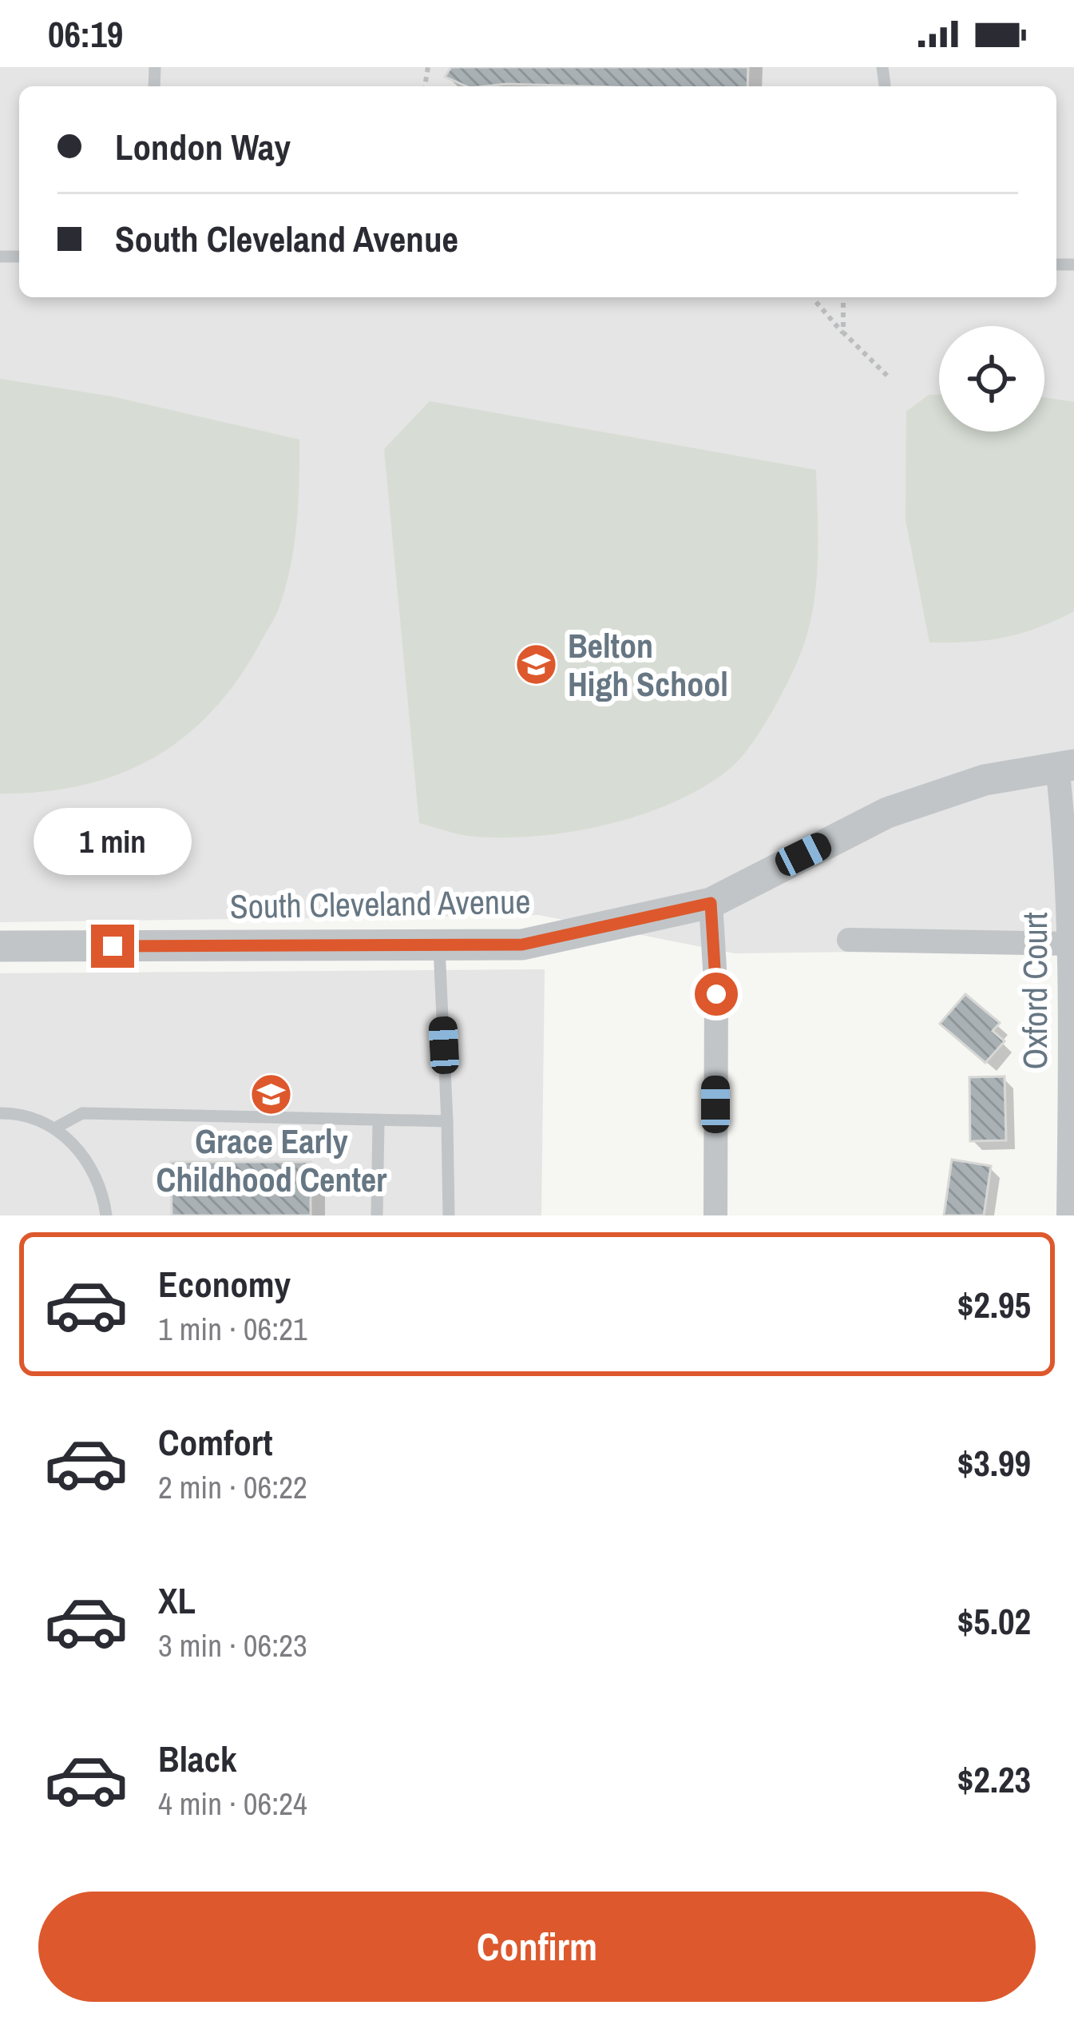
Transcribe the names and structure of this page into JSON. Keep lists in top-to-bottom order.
{
  "streets": {
    "street": ["South Cleveland Avenue", "Oxford Court"]
  },
  "crossings": [
    ["South Cleveland Avenue", "Oxford Court"]
  ],
  "places": {
    "school or university": ["Belton High School", "Grace Early Childhood Center"]
  },
  "page": {
    "status": "06:19",
    "banner": ["London Way", "South Cleveland Avenue"],
    "bubble": "1 min",
    "list": [
      {
        "name": "Economy",
        "note": "1 min · 06:21",
        "value": "$2.95"
      },
      {
        "name": "Comfort",
        "note": "2 min · 06:22",
        "value": "$3.99"
      },
      {
        "name": "XL",
        "note": "3 min · 06:23",
        "value": "$5.02"
      },
      {
        "name": "Black",
        "note": "4 min · 06:24",
        "value": "$2.23"
      }
    ],
    "buttons": "Confirm"
  }
}
